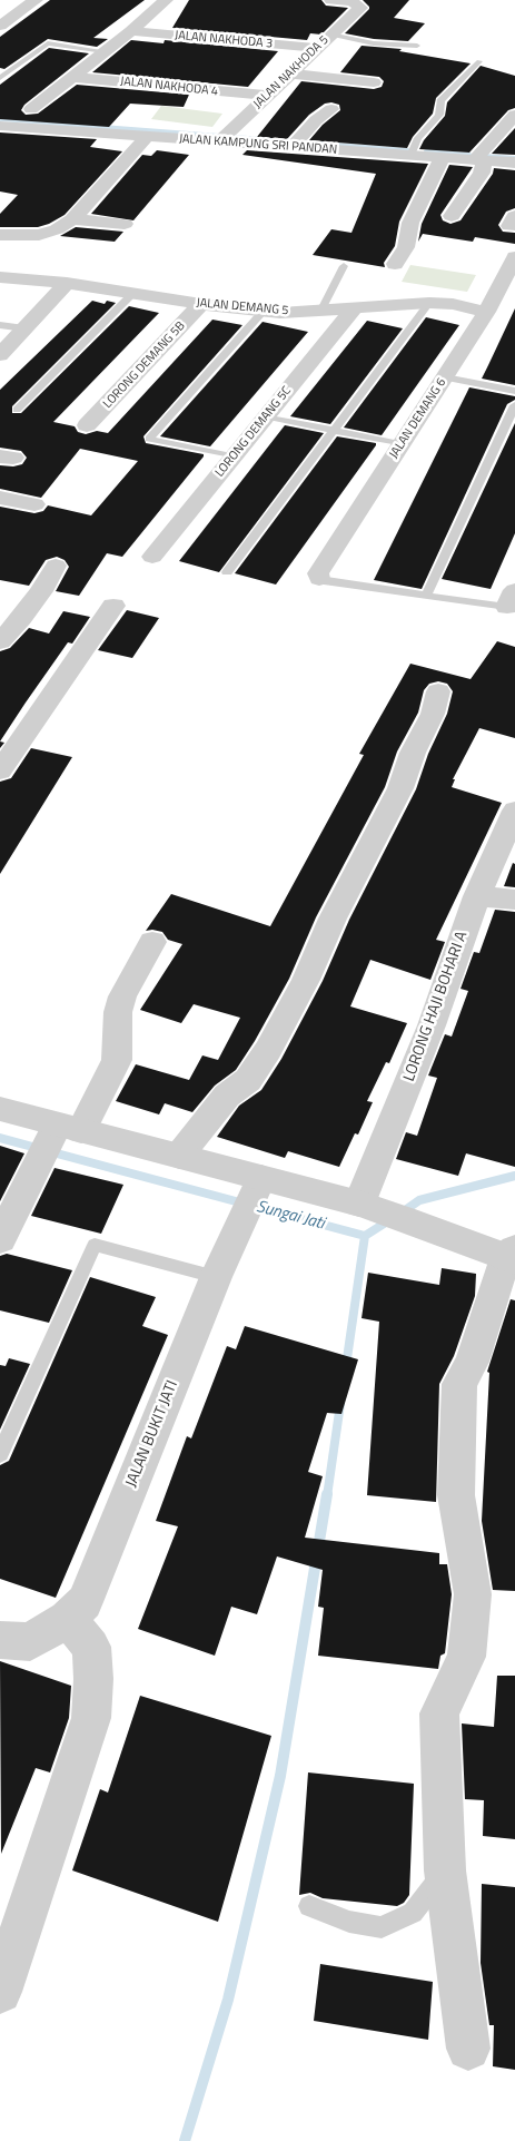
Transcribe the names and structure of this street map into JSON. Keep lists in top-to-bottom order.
{
  "streets": {
    "street": [
      "JALAN NAKHODA 3",
      "JALAN NAKHODA 5",
      "JALAN NAKHODA 4",
      "JALAN KAMPUNG SRI PANDAN",
      "JALAN DEMANG 5",
      "LORONG DEMANG 5B",
      "JALAN DEMANG 6",
      "LORONG DEMANG 5C",
      "LORONG HAJI BOHARI A",
      "JALAN BUKIT JATI"
    ]
  },
  "crossings": [
    ["JALAN NAKHODA 3", "JALAN NAKHODA 5"],
    ["JALAN NAKHODA 5", "JALAN NAKHODA 4"],
    ["JALAN NAKHODA 5", "JALAN KAMPUNG SRI PANDAN"],
    ["JALAN DEMANG 5", "LORONG DEMANG 5B"],
    ["JALAN DEMANG 5", "JALAN DEMANG 6"],
    ["JALAN DEMANG 5", "LORONG DEMANG 5C"]
  ],
  "water": ["Sungai Jati"]
}
